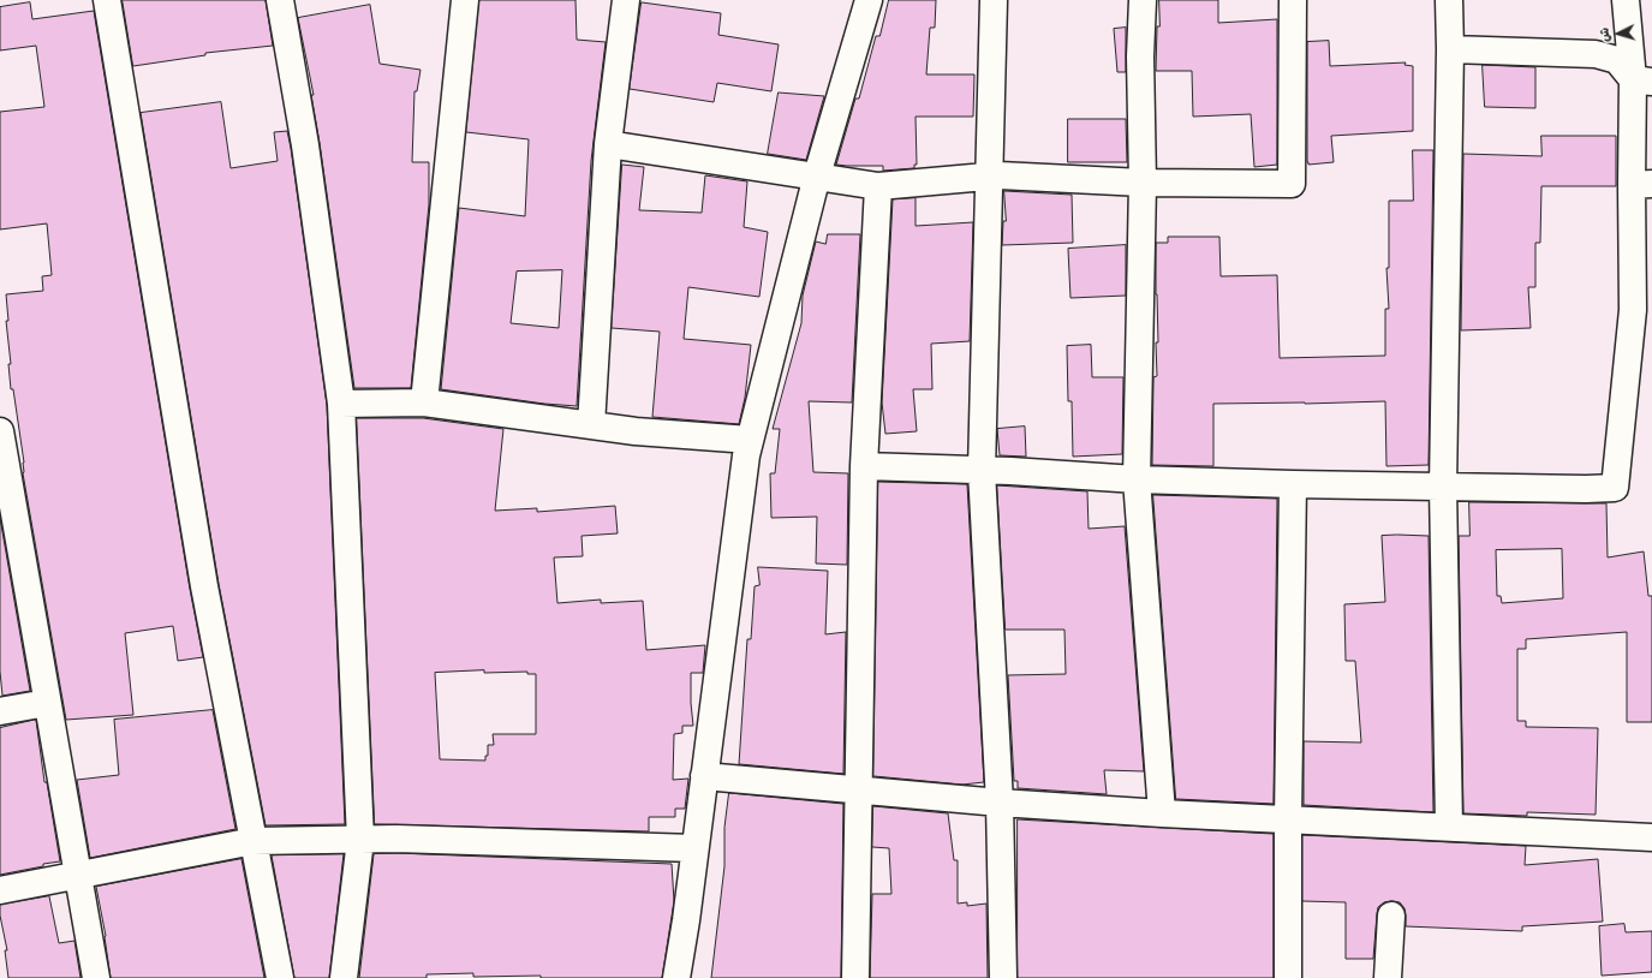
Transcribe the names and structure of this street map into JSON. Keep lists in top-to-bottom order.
{
  "north": "left"
}
